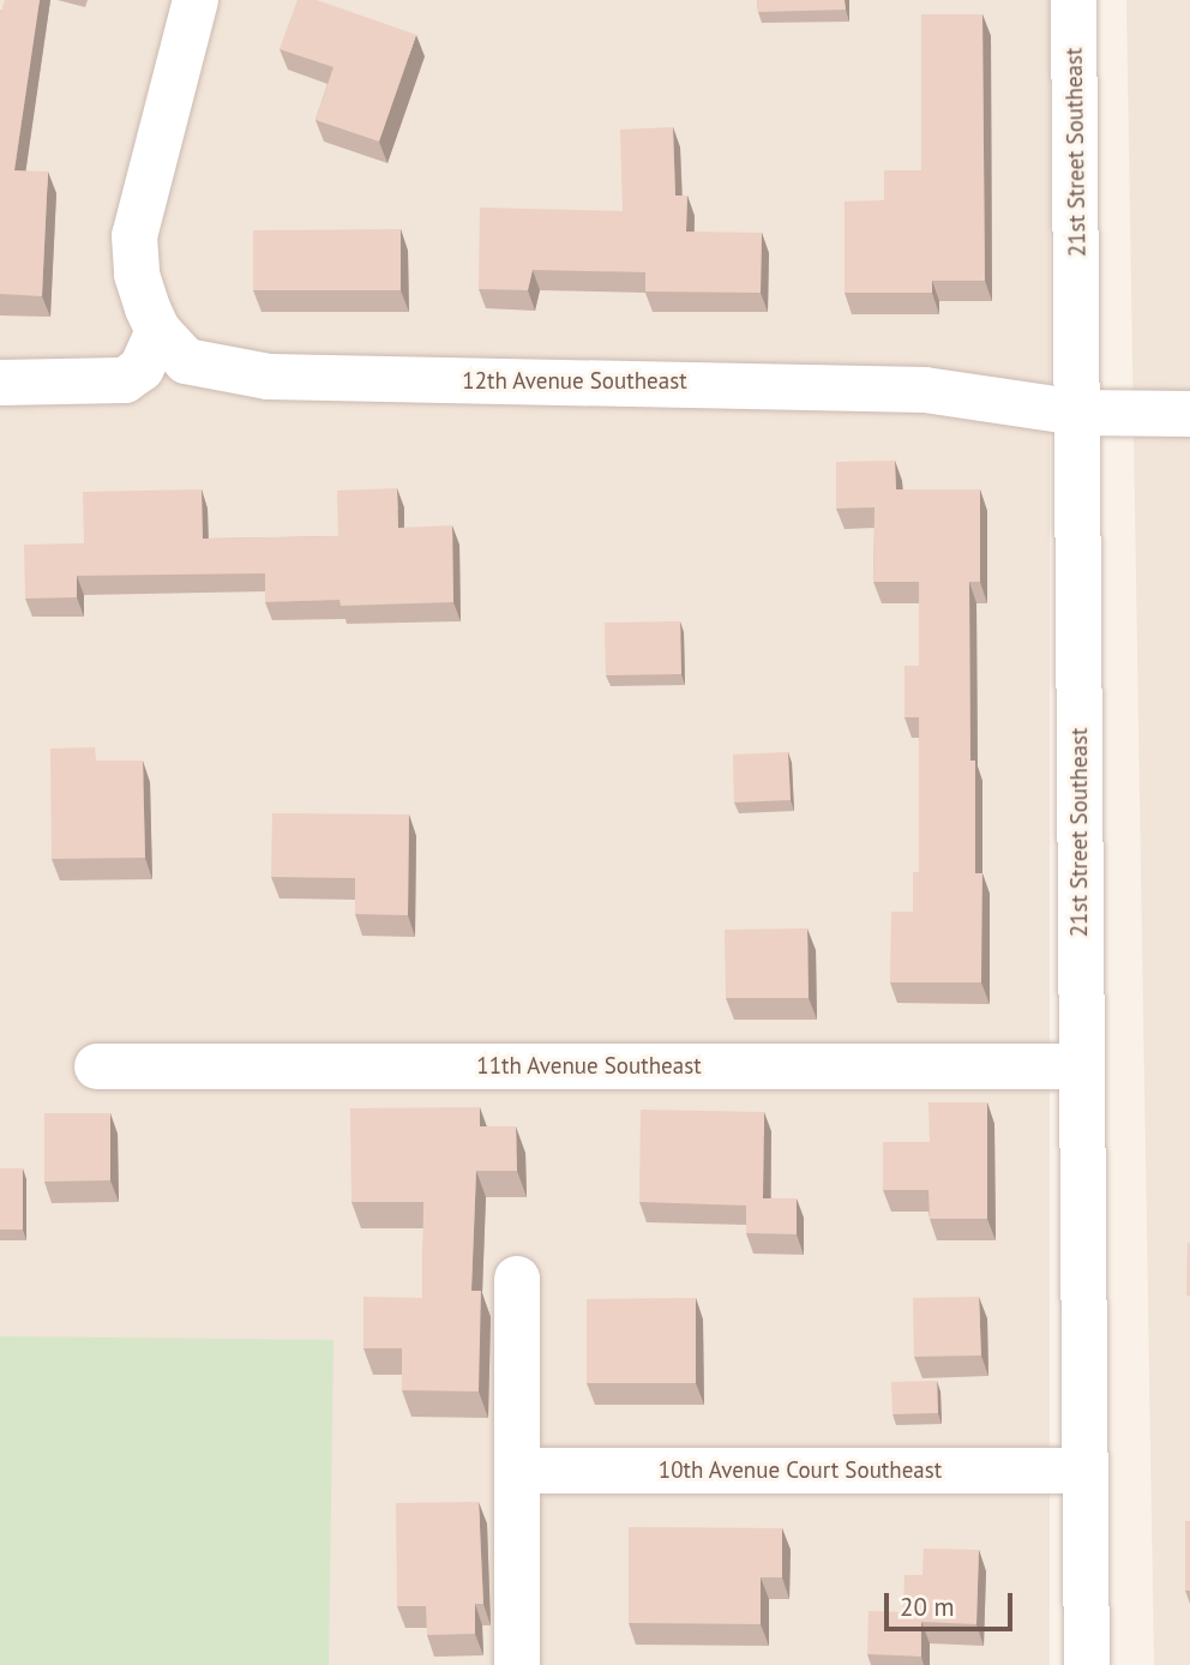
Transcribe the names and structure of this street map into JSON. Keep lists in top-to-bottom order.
{
  "streets": {
    "street": [
      "21st Street Southeast",
      "12th Avenue Southeast",
      "11th Avenue Southeast",
      "10th Avenue Court Southeast"
    ]
  },
  "crossings": [
    ["21st Street Southeast", "12th Avenue Southeast"],
    ["21st Street Southeast", "11th Avenue Southeast"],
    ["21st Street Southeast", "10th Avenue Court Southeast"]
  ],
  "scale_bar": "20 m"
}
